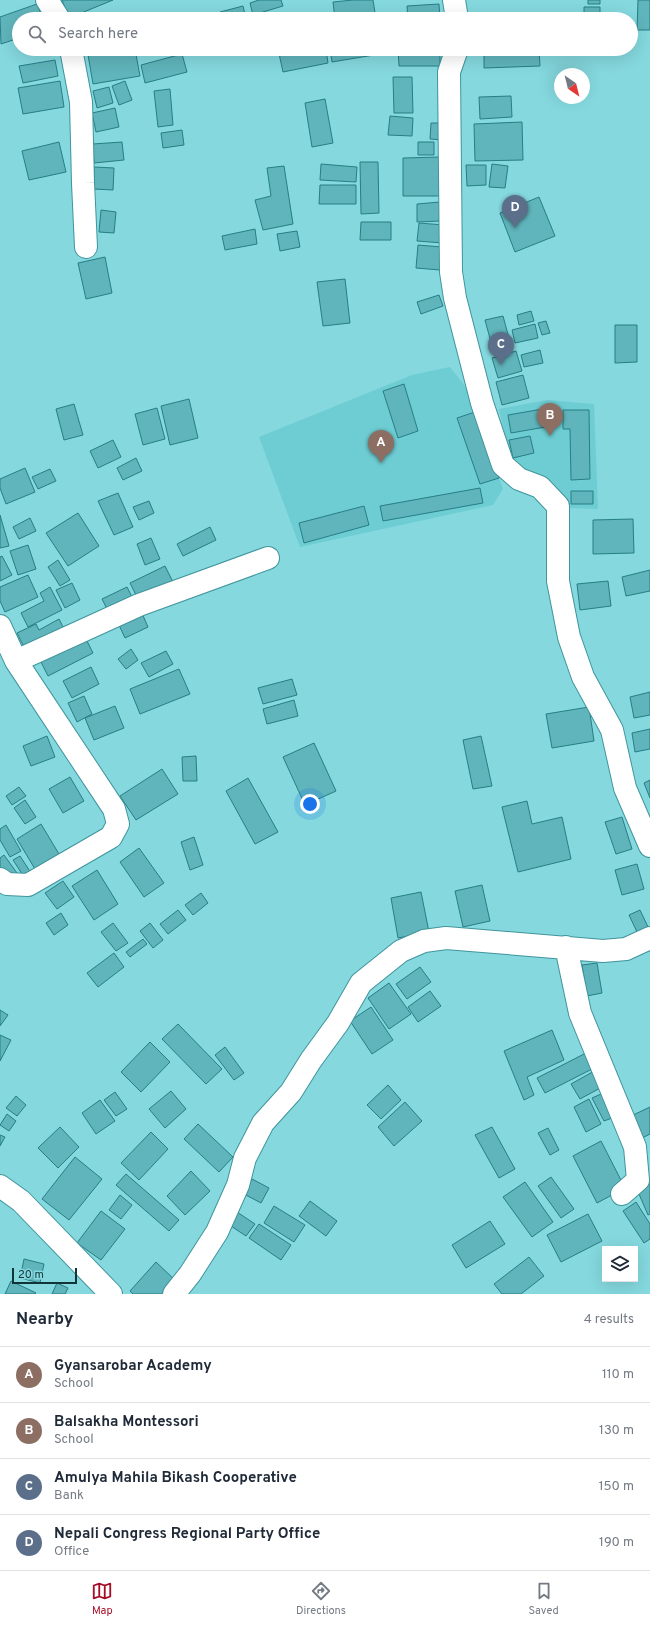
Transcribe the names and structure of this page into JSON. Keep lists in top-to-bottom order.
{
  "scale_bar": "20 m",
  "north": "bottom right",
  "page": {
    "search": "Search here",
    "pins": [
      "D",
      "C",
      "B",
      "A"
    ],
    "scale": "20 m",
    "heading": ["Nearby", "4 results"],
    "list": [
      {
        "mark": "A",
        "name": "Gyansarobar Academy",
        "note": "School",
        "value": "110 m"
      },
      {
        "mark": "B",
        "name": "Balsakha Montessori",
        "note": "School",
        "value": "130 m"
      },
      {
        "mark": "C",
        "name": "Amulya Mahila Bikash Cooperative",
        "note": "Bank",
        "value": "150 m"
      },
      {
        "mark": "D",
        "name": "Nepali Congress Regional Party Office",
        "note": "Office",
        "value": "190 m"
      }
    ],
    "nav": ["Map", "Directions", "Saved"]
  }
}
